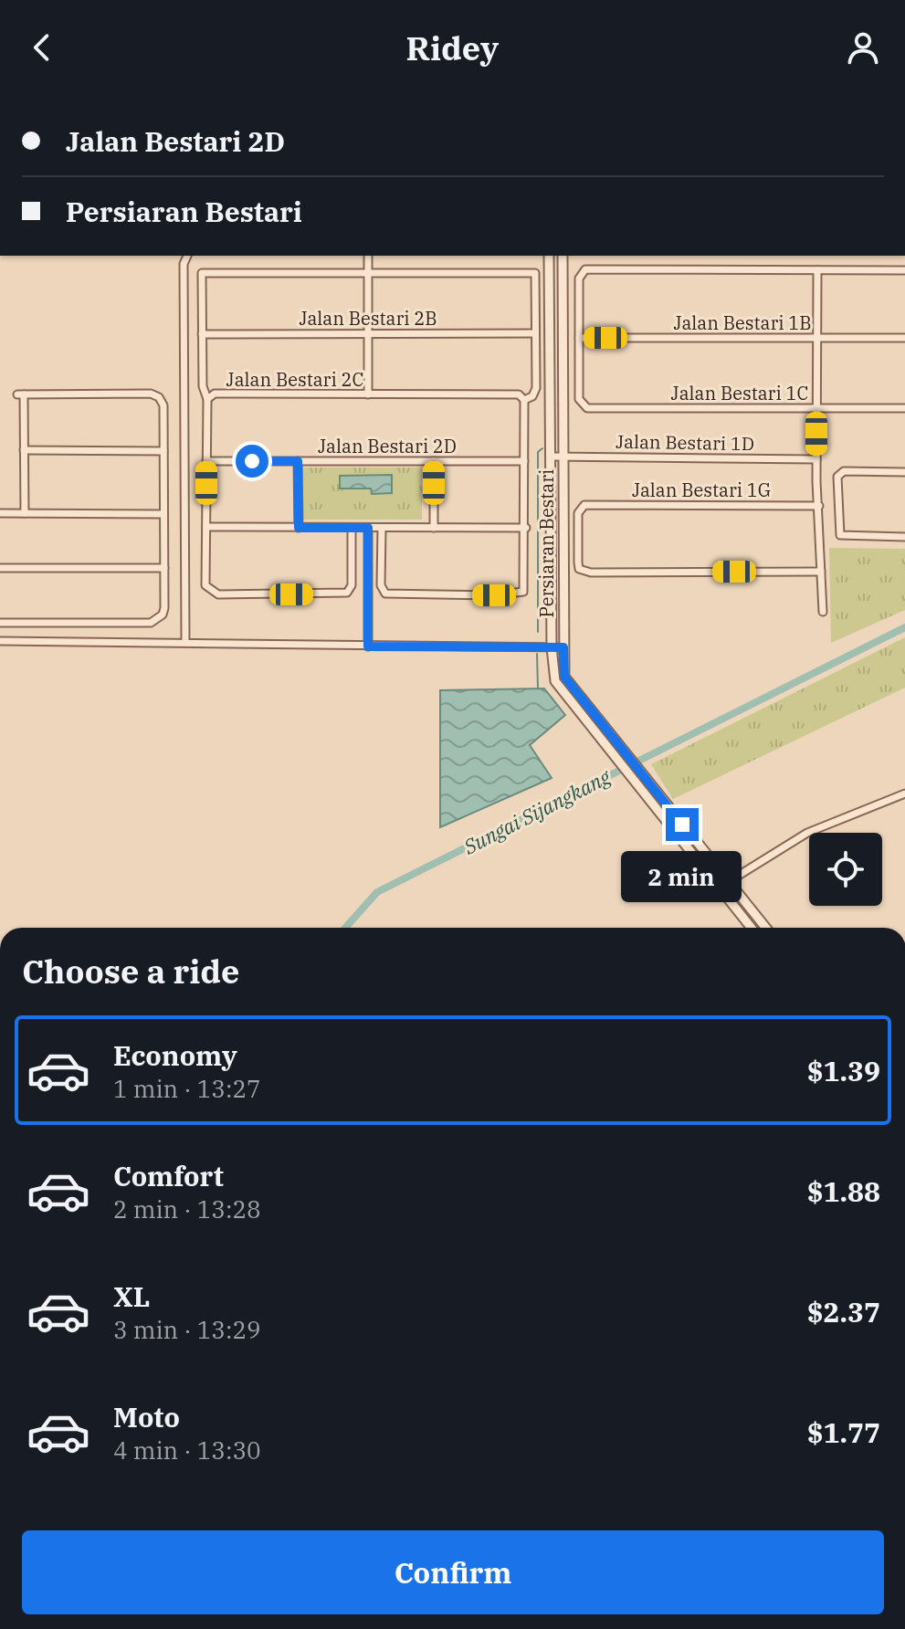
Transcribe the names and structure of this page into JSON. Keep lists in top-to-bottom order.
{
  "streets": {
    "street": [
      "Jalan Bestari 2B",
      "Jalan Bestari 1B",
      "Jalan Bestari 2C",
      "Jalan Bestari 1C",
      "Jalan Bestari 1D",
      "Jalan Bestari 2D",
      "Jalan Bestari 1G",
      "Persiaran Bestari"
    ]
  },
  "crossings": [
    ["Jalan Bestari 1B", "Jalan Bestari 1C"],
    ["Jalan Bestari 2C", "Jalan Bestari 2D"],
    ["Jalan Bestari 1D", "Persiaran Bestari"]
  ],
  "water": ["Sungai Sijangkang"],
  "page": {
    "header": "Ridey",
    "banner": ["Jalan Bestari 2D", "Persiaran Bestari"],
    "bubble": "2 min",
    "heading": "Choose a ride",
    "list": [
      {
        "name": "Economy",
        "note": "1 min · 13:27",
        "value": "$1.39"
      },
      {
        "name": "Comfort",
        "note": "2 min · 13:28",
        "value": "$1.88"
      },
      {
        "name": "XL",
        "note": "3 min · 13:29",
        "value": "$2.37"
      },
      {
        "name": "Moto",
        "note": "4 min · 13:30",
        "value": "$1.77"
      }
    ],
    "buttons": "Confirm"
  }
}
